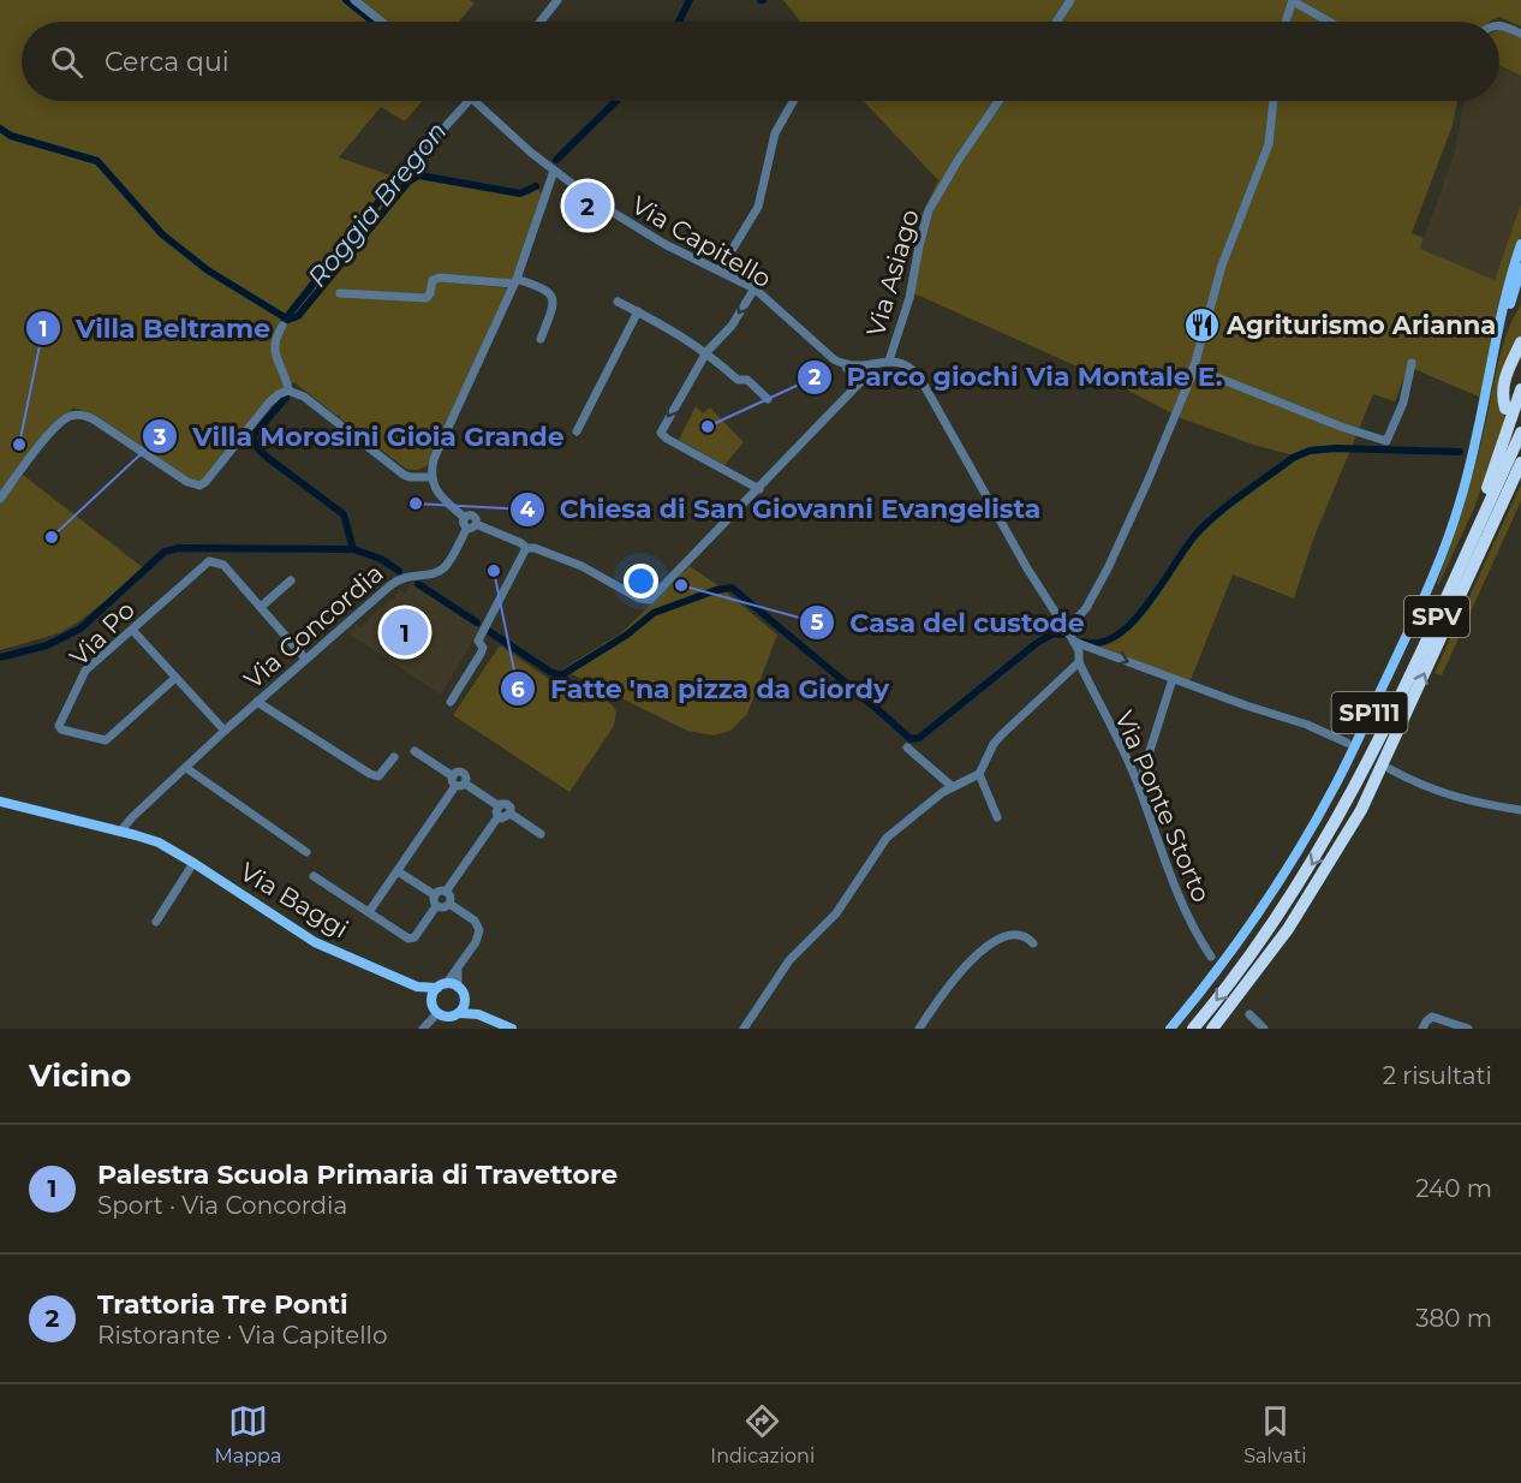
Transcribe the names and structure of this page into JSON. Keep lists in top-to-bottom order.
{
  "streets": {
    "highway": ["SPV"],
    "main road": ["SP111", "Via Baggi"],
    "street": [
      "Via Capitello",
      "Via Asiago",
      "Via Concordia",
      "Via Po",
      "Via Ponte Storto"
    ]
  },
  "crossings": [
    ["Via Asiago", "Via Ponte Storto"],
    ["Via Concordia", "Via Po"],
    ["Via Concordia", "Via Baggi"]
  ],
  "water": ["Roggia Bregon"],
  "places": {
    "restaurant": ["Agriturismo Arianna"],
    "other": [
      "Parco giochi Via Montale E.",
      "Villa Beltrame",
      "Chiesa di San Giovanni Evangelista",
      "Villa Morosini Gioia Grande",
      "Fatte 'na pizza da Giordy",
      "Casa del custode"
    ]
  },
  "page": {
    "search": "Cerca qui",
    "pins": ["2", "1"],
    "heading": ["Vicino", "2 risultati"],
    "list": [
      {
        "mark": "1",
        "name": "Palestra Scuola Primaria di Travettore",
        "note": "Sport · Via Concordia",
        "value": "240 m"
      },
      {
        "mark": "2",
        "name": "Trattoria Tre Ponti",
        "note": "Ristorante · Via Capitello",
        "value": "380 m"
      }
    ],
    "nav": ["Mappa", "Indicazioni", "Salvati"]
  }
}
